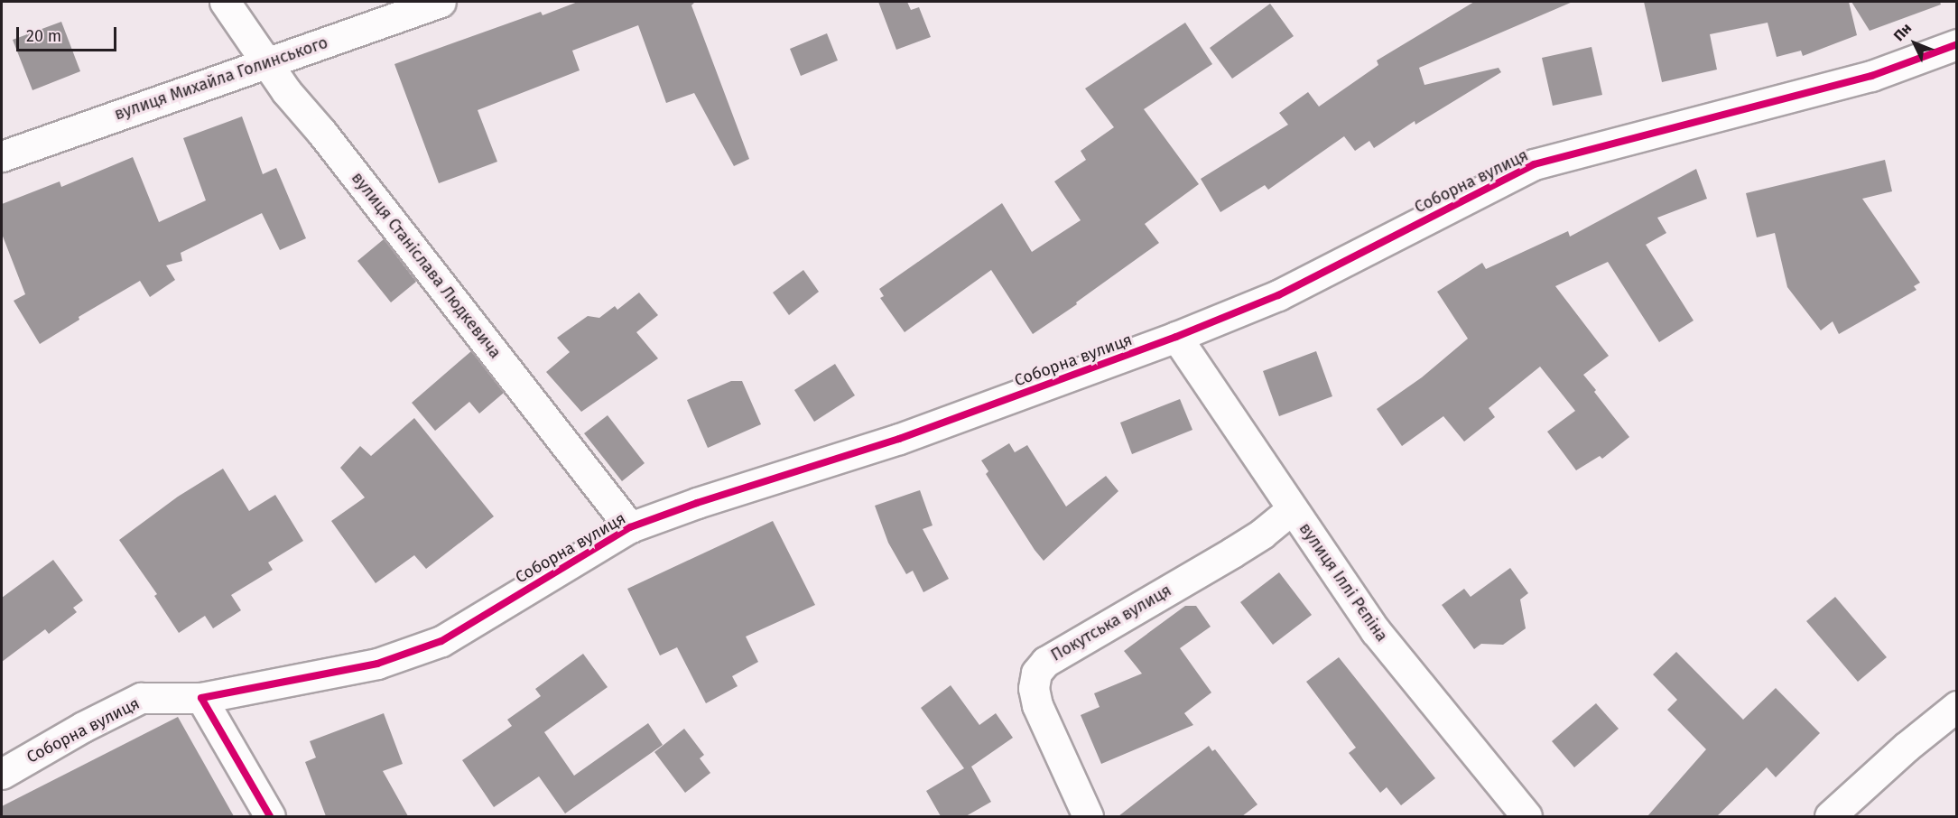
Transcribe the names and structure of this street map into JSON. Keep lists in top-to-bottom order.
{
  "streets": {
    "street": [
      "вулиця Михайла Голинського",
      "Соборна вулиця",
      "вулиця Станіслава Людкевича",
      "вулиця Іллі Рєпіна",
      "Покутська вулиця"
    ]
  },
  "crossings": [
    ["вулиця Михайла Голинського", "вулиця Станіслава Людкевича"],
    ["Соборна вулиця", "вулиця Станіслава Людкевича"],
    ["Соборна вулиця", "вулиця Іллі Рєпіна"],
    ["вулиця Іллі Рєпіна", "Покутська вулиця"]
  ],
  "scale_bar": "20 m",
  "north": "top left"
}
